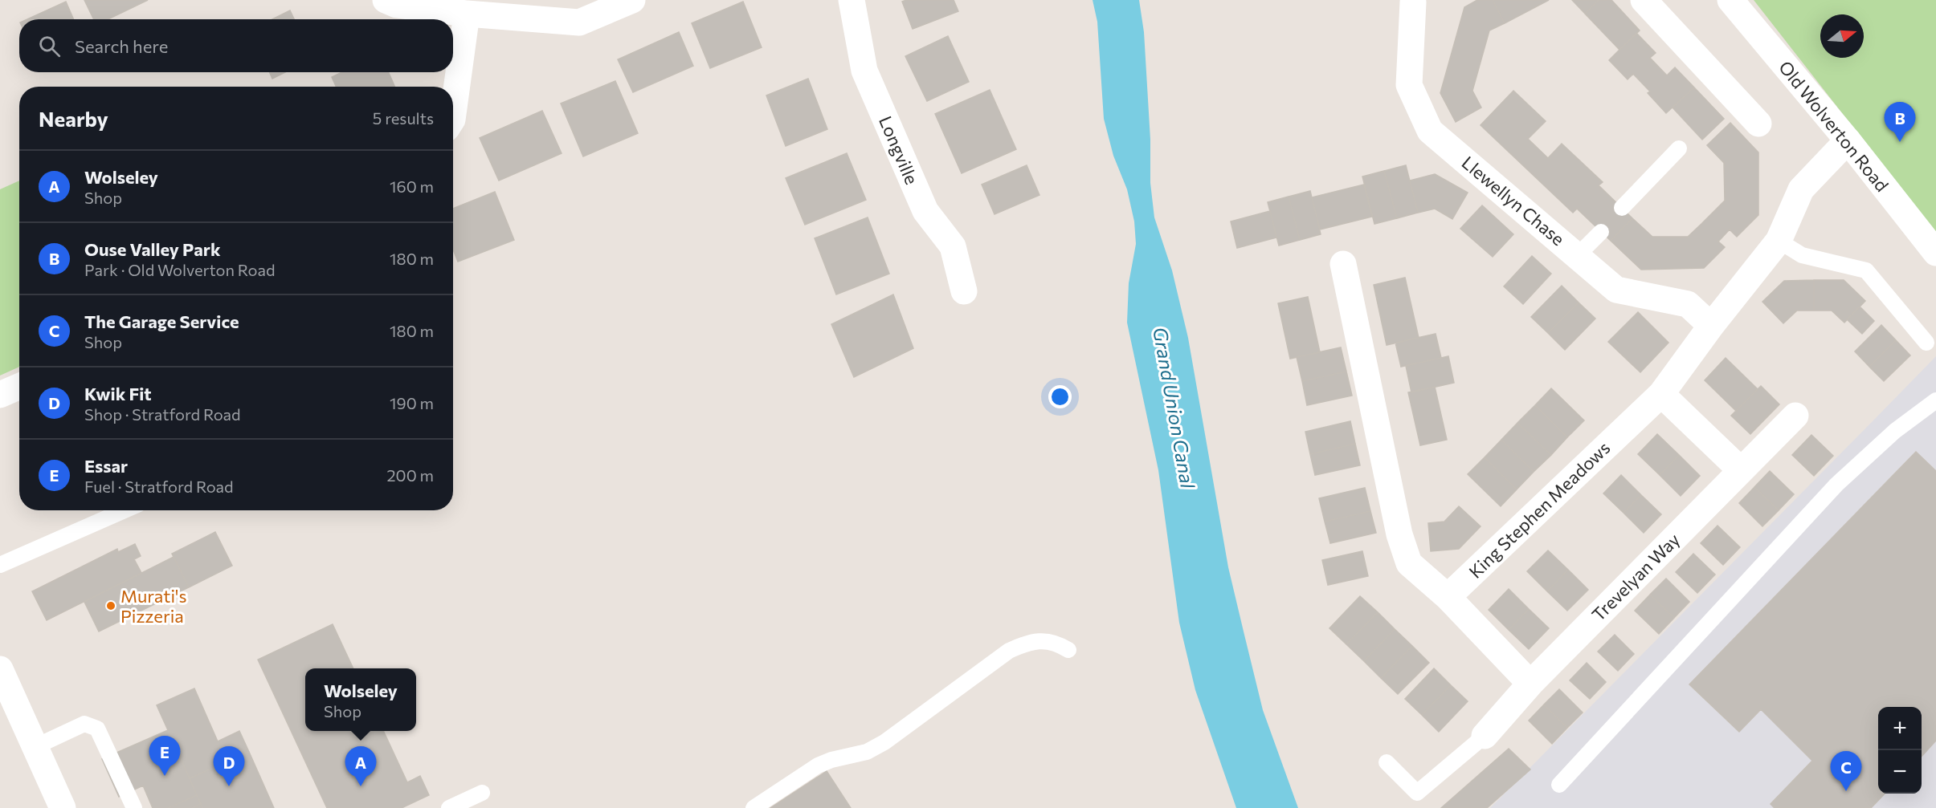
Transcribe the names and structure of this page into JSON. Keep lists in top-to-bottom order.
{
  "streets": {
    "street": [
      "Old Wolverton Road",
      "Longville",
      "Llewellyn Chase",
      "King Stephen Meadows",
      "Trevelyan Way"
    ]
  },
  "crossings": [
    ["Old Wolverton Road", "King Stephen Meadows"],
    ["Llewellyn Chase", "King Stephen Meadows"]
  ],
  "water": ["Grand Union Canal"],
  "places": ["Murati's Pizzeria"],
  "north": "right",
  "page": {
    "search": "Search here",
    "heading": ["Nearby", "5 results"],
    "pins": [
      "B",
      "E",
      "A",
      "D",
      "C"
    ],
    "list": [
      {
        "mark": "A",
        "name": "Wolseley",
        "note": "Shop",
        "value": "160 m"
      },
      {
        "mark": "B",
        "name": "Ouse Valley Park",
        "note": "Park · Old Wolverton Road",
        "value": "180 m"
      },
      {
        "mark": "C",
        "name": "The Garage Service",
        "note": "Shop",
        "value": "180 m"
      },
      {
        "mark": "D",
        "name": "Kwik Fit",
        "note": "Shop · Stratford Road",
        "value": "190 m"
      },
      {
        "mark": "E",
        "name": "Essar",
        "note": "Fuel · Stratford Road",
        "value": "200 m"
      }
    ],
    "popup": ["Wolseley", "Shop"],
    "map_buttons": ["+", "−"]
  }
}
